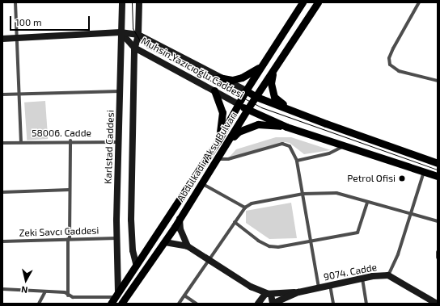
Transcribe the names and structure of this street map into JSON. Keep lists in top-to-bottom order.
{
  "streets": {
    "main road": ["Muhsin Yazıcıoğlu Caddesi", "Abdulkadir Aksu Bulvarı"],
    "street": [
      "58006. Cadde",
      "Karlstad Caddesi",
      "Zeki Savcı Caddesi",
      "9074. Cadde"
    ]
  },
  "crossings": [
    ["Muhsin Yazıcıoğlu Caddesi", "Karlstad Caddesi"],
    ["Muhsin Yazıcıoğlu Caddesi", "Abdulkadir Aksu Bulvarı"],
    ["58006. Cadde", "Karlstad Caddesi"],
    ["Karlstad Caddesi", "Abdulkadir Aksu Bulvarı"],
    ["Karlstad Caddesi", "Zeki Savcı Caddesi"]
  ],
  "places": ["Petrol Ofisi"],
  "scale_bar": "100 m",
  "north": "bottom"
}
